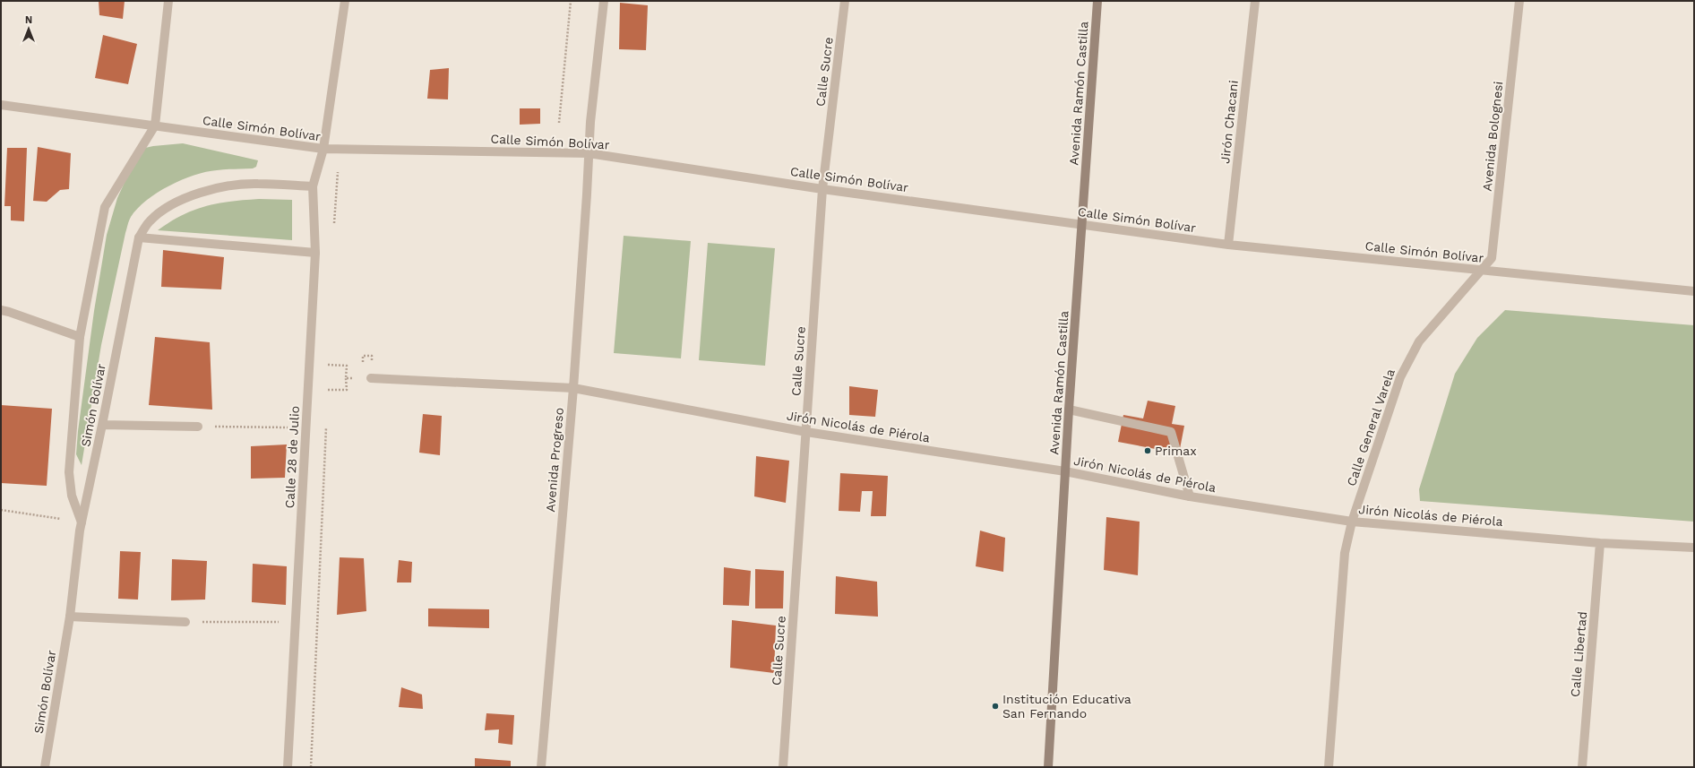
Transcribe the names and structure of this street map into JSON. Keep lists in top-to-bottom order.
{
  "streets": {
    "main road": ["Avenida Ramón Castilla"],
    "street": [
      "Calle Sucre",
      "Jirón Chacani",
      "Calle Simón Bolívar",
      "Avenida Bolognesi",
      "Simón Bolívar",
      "Jirón Nicolás de Piérola",
      "Calle General Varela",
      "Calle 28 de Julio",
      "Avenida Progreso",
      "Calle Libertad"
    ]
  },
  "crossings": [
    ["Calle Sucre", "Calle Simón Bolívar"],
    ["Calle Sucre", "Jirón Nicolás de Piérola"],
    ["Avenida Ramón Castilla", "Calle Simón Bolívar"],
    ["Avenida Ramón Castilla", "Jirón Nicolás de Piérola"],
    ["Jirón Chacani", "Calle Simón Bolívar"],
    ["Calle Simón Bolívar", "Avenida Bolognesi"],
    ["Calle Simón Bolívar", "Calle General Varela"],
    ["Calle Simón Bolívar", "Calle 28 de Julio"],
    ["Calle Simón Bolívar", "Avenida Progreso"],
    ["Avenida Bolognesi", "Calle General Varela"],
    ["Simón Bolívar", "Calle 28 de Julio"],
    ["Jirón Nicolás de Piérola", "Calle General Varela"],
    ["Jirón Nicolás de Piérola", "Avenida Progreso"],
    ["Jirón Nicolás de Piérola", "Calle Libertad"]
  ],
  "places": ["Primax", "Institución Educativa San Fernando"],
  "north": "top"
}
